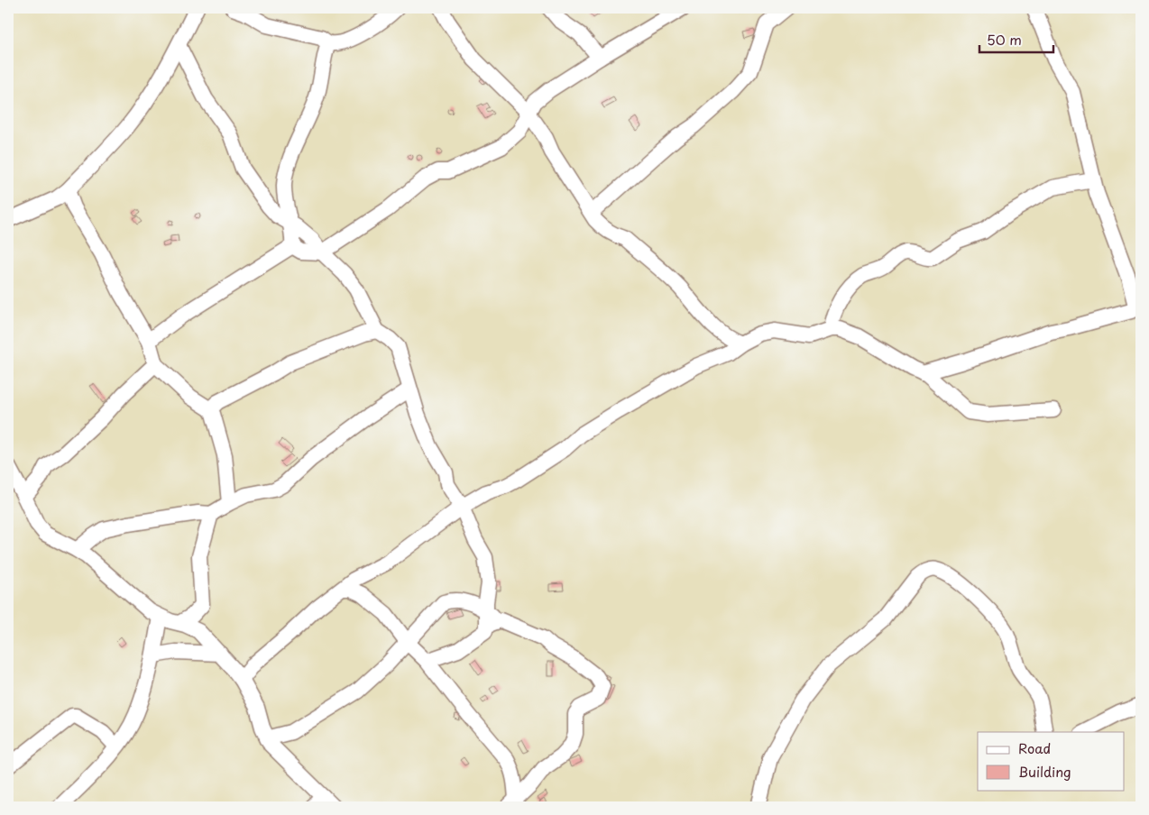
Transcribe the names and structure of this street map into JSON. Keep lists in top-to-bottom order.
{
  "legend": ["Road", "Building"],
  "scale_bar": "50 m"
}
